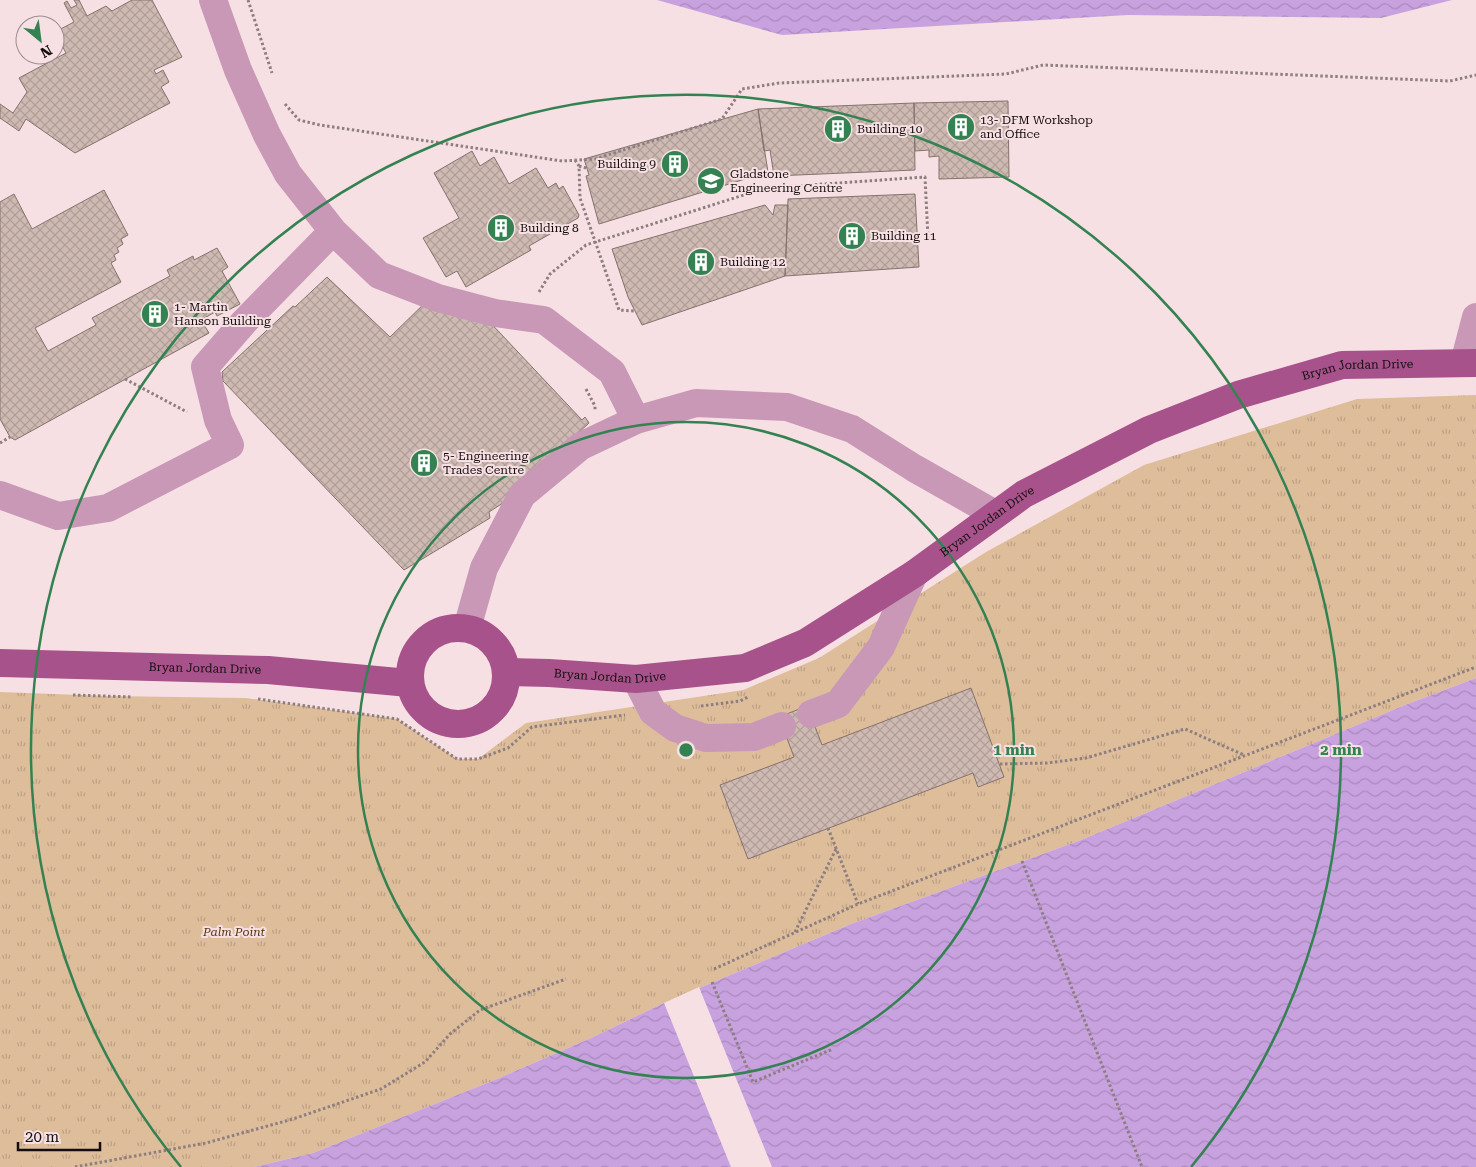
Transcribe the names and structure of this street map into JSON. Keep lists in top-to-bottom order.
{
  "streets": {
    "main road": ["Bryan Jordan Drive"]
  },
  "parks": ["Palm Point"],
  "places": {
    "building": [
      "13- DFM Workshop and Office",
      "Building 10",
      "Building 9",
      "Building 8",
      "Building 11",
      "Building 12",
      "1- Martin Hanson Building",
      "5- Engineering Trades Centre"
    ],
    "school or university": ["Gladstone Engineering Centre"]
  },
  "scale_bar": "20 m",
  "north": "bottom right",
  "rings": ["1 min", "2 min"]
}
